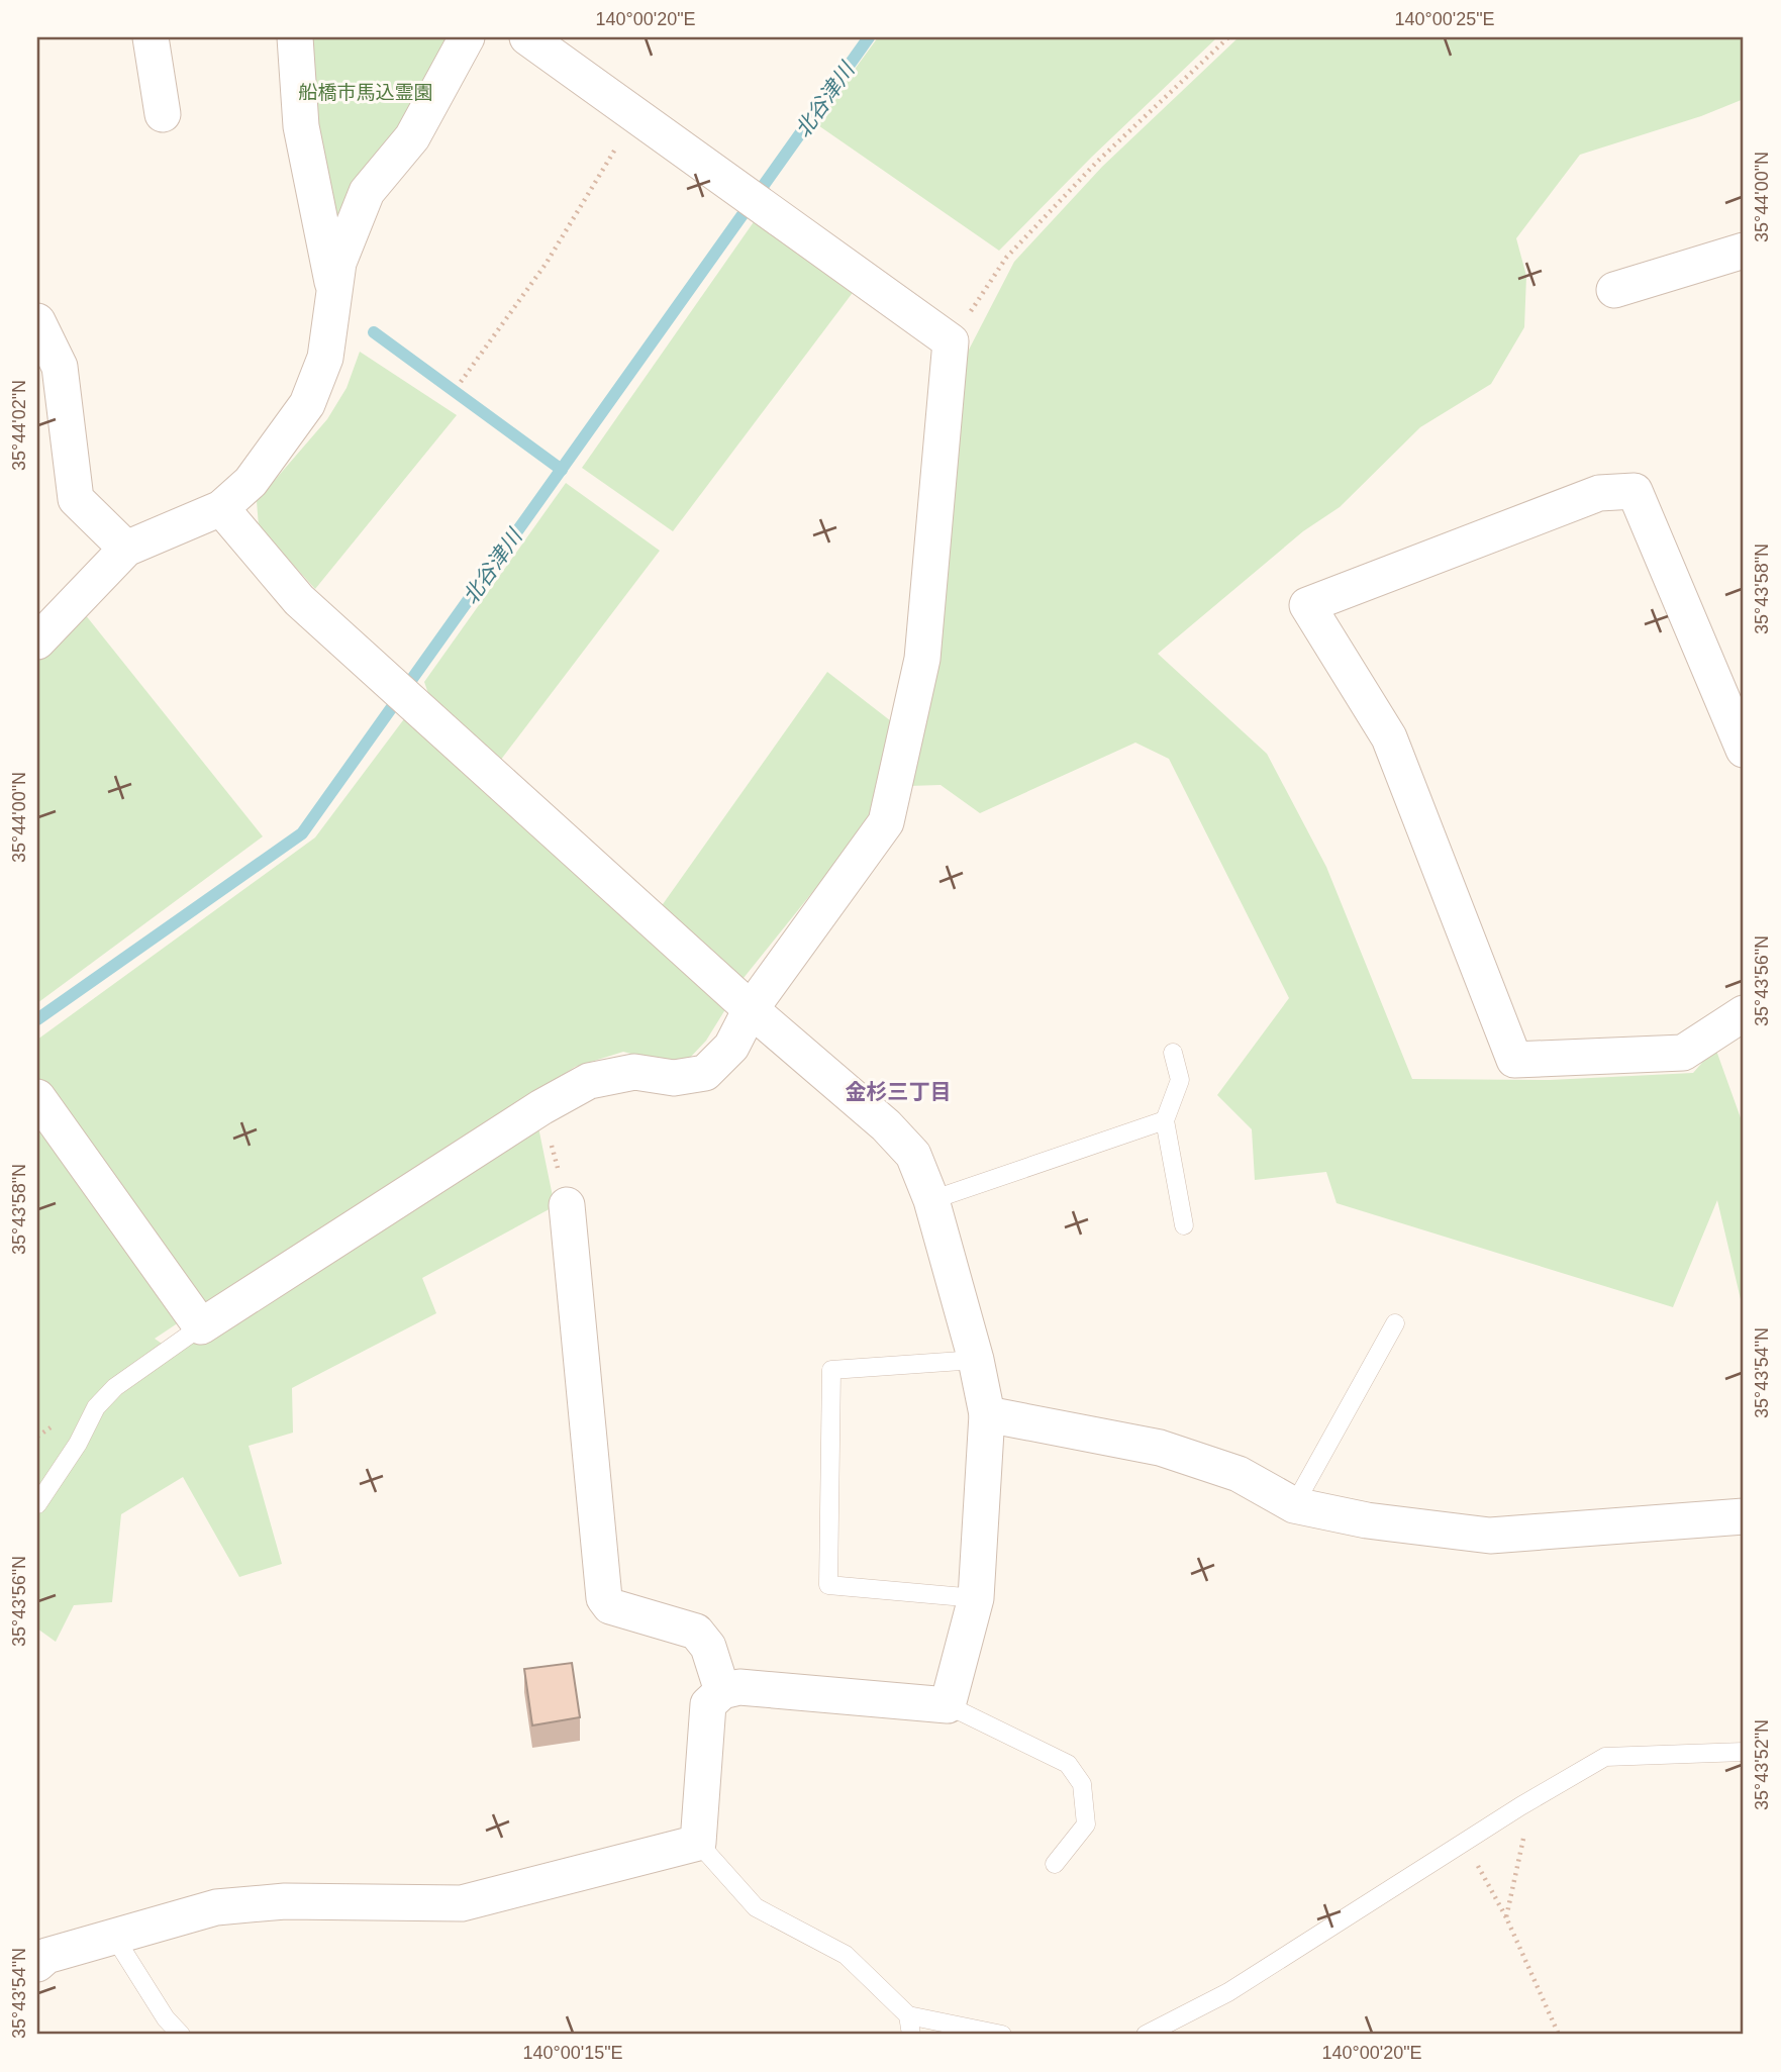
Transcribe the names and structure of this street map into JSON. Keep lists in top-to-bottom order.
{
  "districts": ["金杉三丁目"],
  "water": ["北谷津川"],
  "parks": ["船橋市馬込霊園"],
  "coordinates": [
    "140°00'20\"E",
    "140°00'25\"E",
    "35°44'00\"N",
    "35°44'02\"N",
    "35°43'58\"N",
    "35°43'56\"N",
    "35°43'54\"N",
    "35°43'52\"N",
    "140°00'15\"E"
  ]
}
